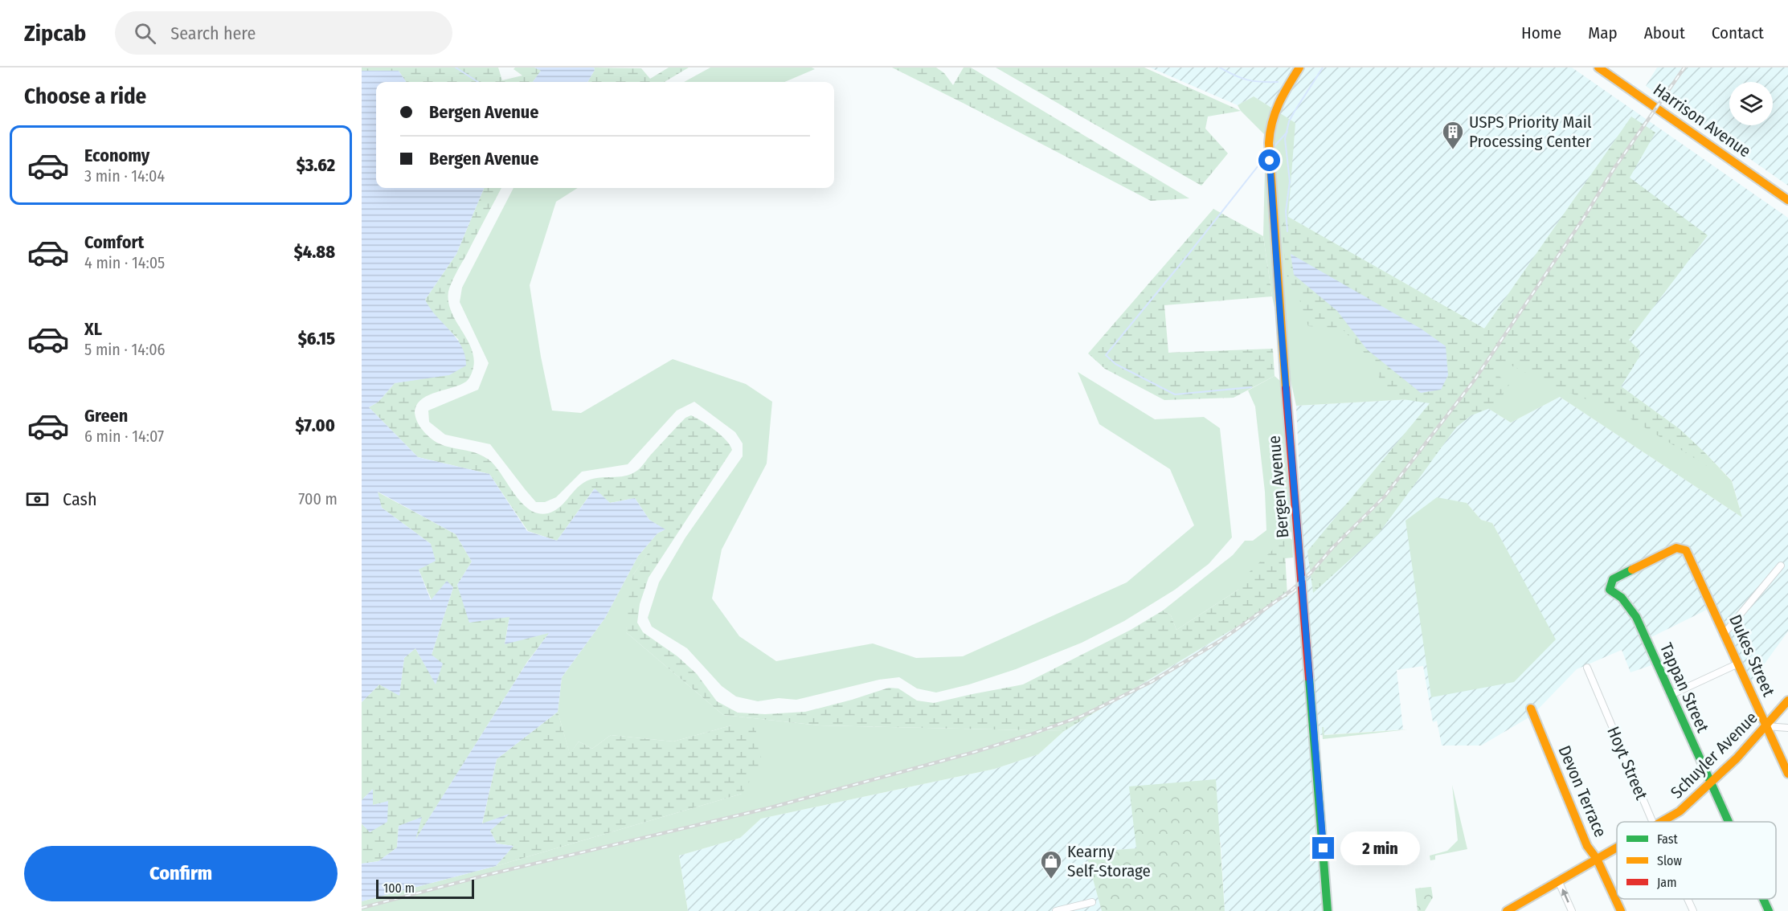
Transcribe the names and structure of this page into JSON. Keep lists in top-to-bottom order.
{
  "streets": {
    "street": [
      "Harrison Avenue",
      "Bergen Avenue",
      "Dukes Street",
      "Tappan Street",
      "Schuyler Avenue",
      "Hoyt Street",
      "Devon Terrace"
    ]
  },
  "crossings": [
    ["Dukes Street", "Tappan Street"],
    ["Dukes Street", "Schuyler Avenue"],
    ["Tappan Street", "Schuyler Avenue"],
    ["Schuyler Avenue", "Devon Terrace"]
  ],
  "places": {
    "building": ["USPS Priority Mail Processing Center"],
    "shop": ["Kearny Self-Storage"]
  },
  "legend": ["Fast", "Slow", "Jam"],
  "scale_bar": "100 m",
  "page": {
    "header": "Zipcab",
    "search": "Search here",
    "nav": [
      "Home",
      "Map",
      "About",
      "Contact"
    ],
    "heading": "Choose a ride",
    "banner": ["Bergen Avenue", "Bergen Avenue"],
    "list": [
      {
        "name": "Economy",
        "note": "3 min · 14:04",
        "value": "$3.62"
      },
      {
        "name": "Comfort",
        "note": "4 min · 14:05",
        "value": "$4.88"
      },
      {
        "name": "XL",
        "note": "5 min · 14:06",
        "value": "$6.15"
      },
      {
        "name": "Green",
        "note": "6 min · 14:07",
        "value": "$7.00"
      }
    ],
    "pay": ["Cash", "700 m"],
    "bubble": "2 min",
    "buttons": "Confirm",
    "scale": "100 m"
  }
}
